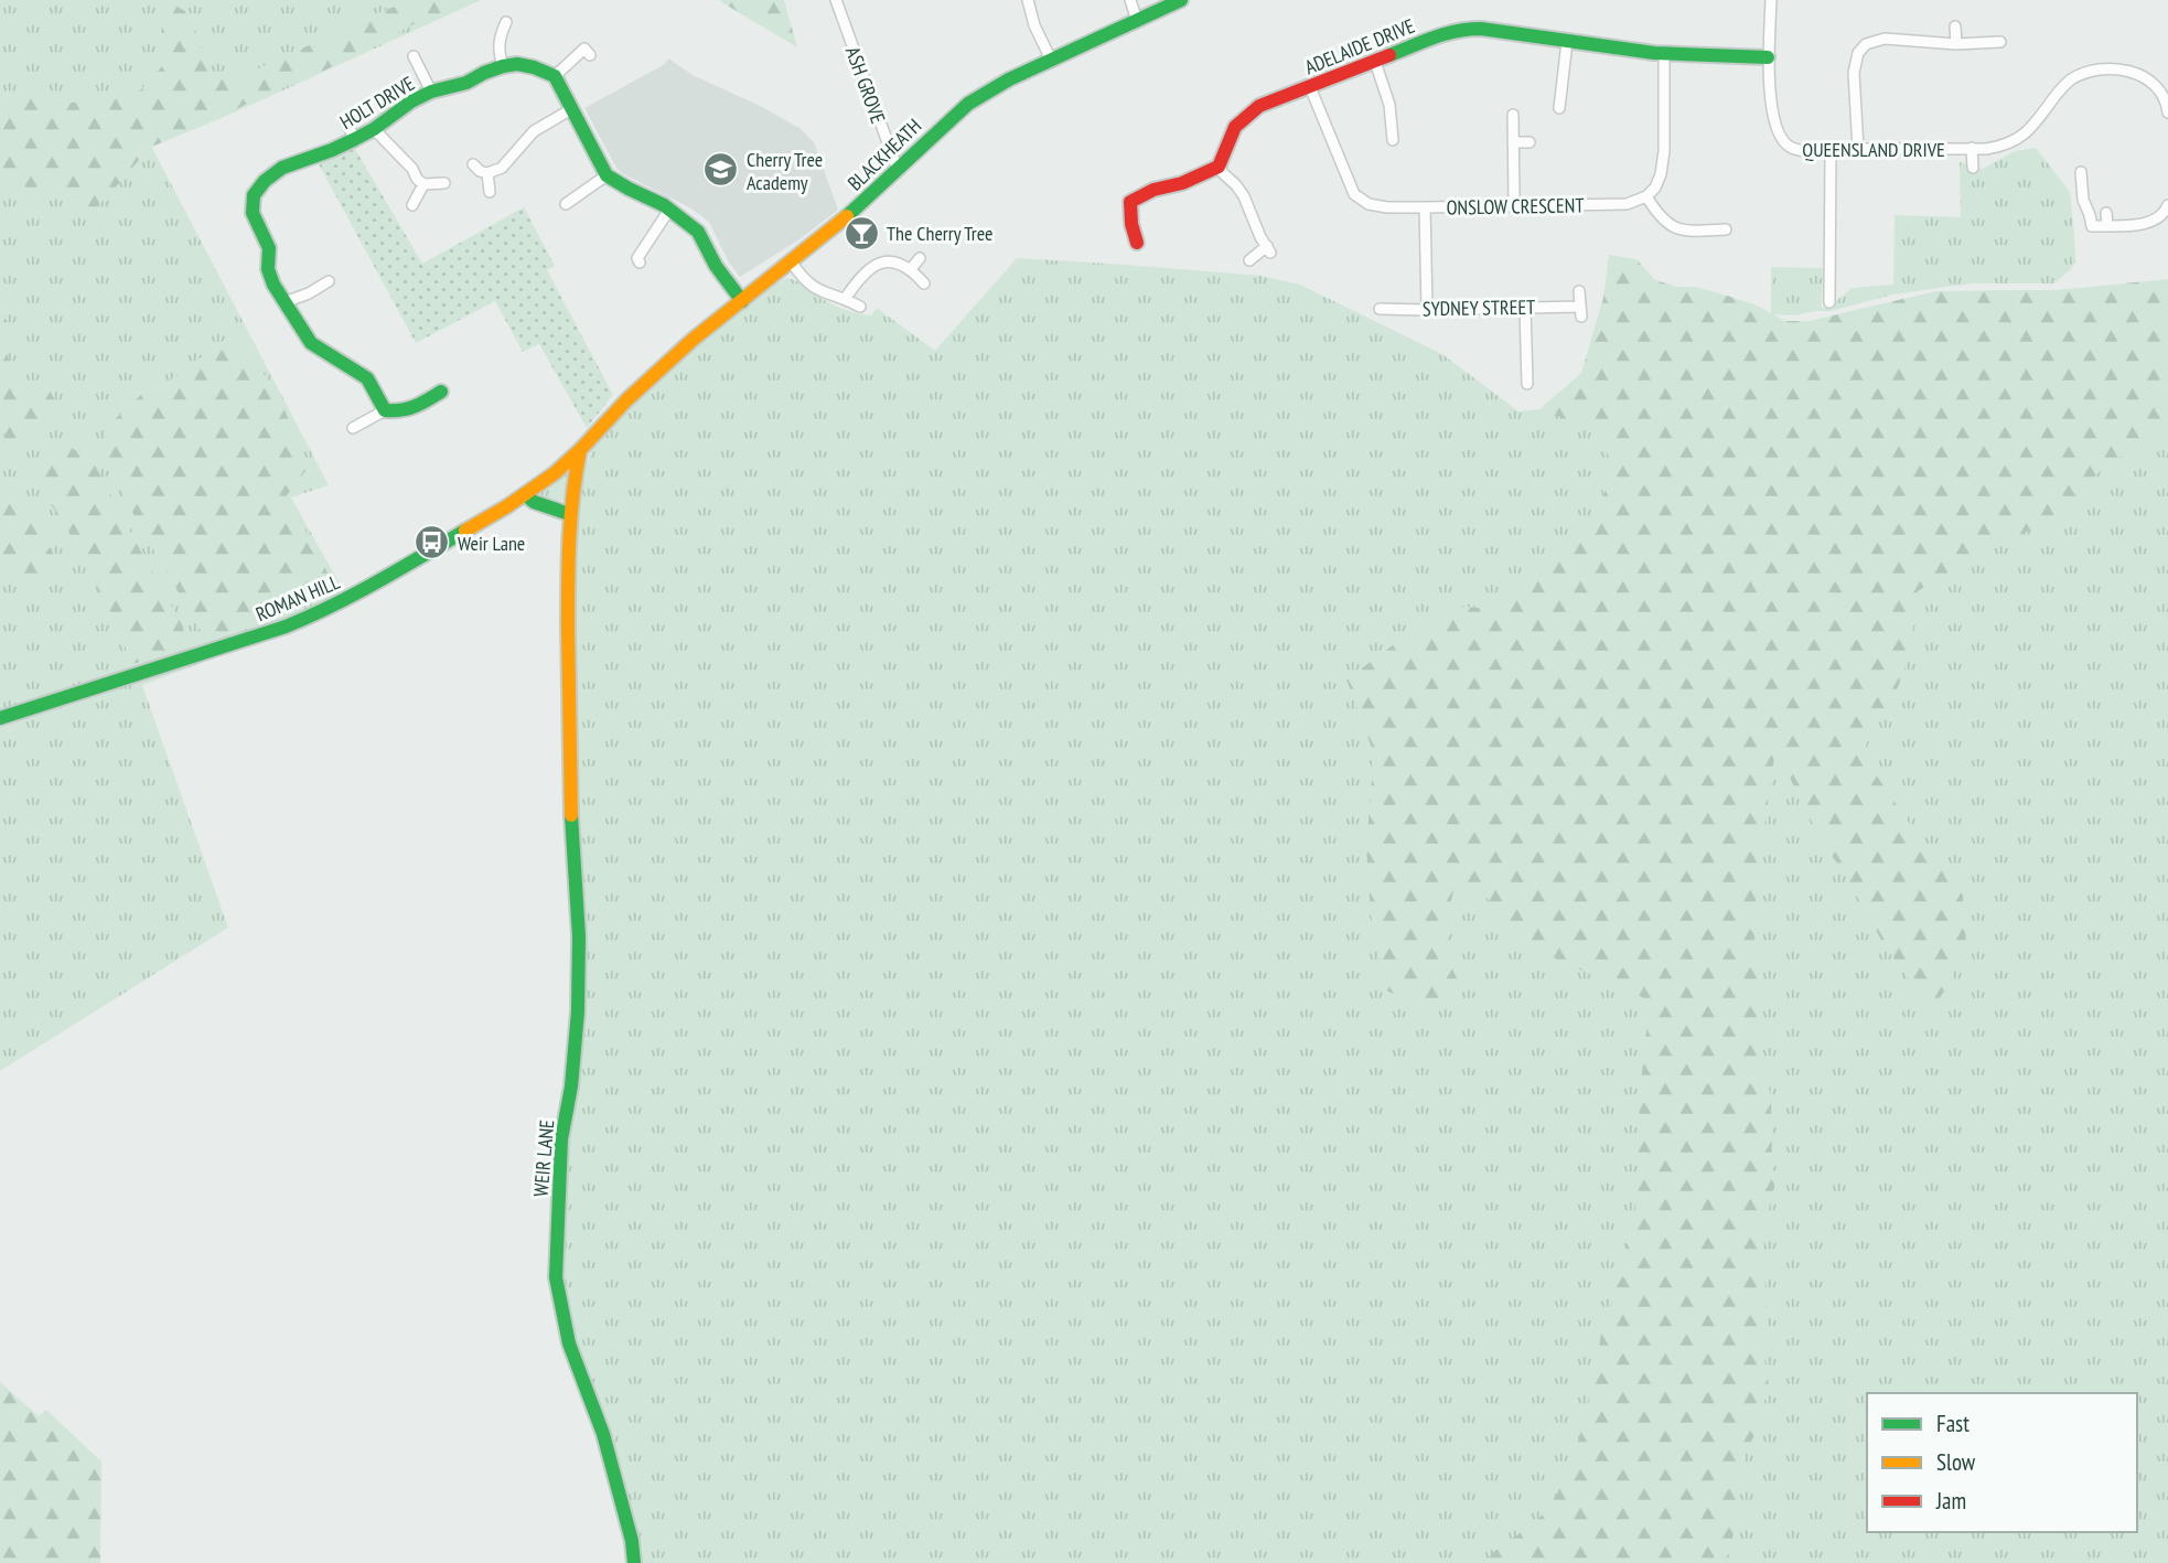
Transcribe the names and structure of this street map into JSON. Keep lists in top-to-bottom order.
{
  "streets": {
    "street": [
      "ADELAIDE DRIVE",
      "ASH GROVE",
      "HOLT DRIVE",
      "QUEENSLAND DRIVE",
      "BLACKHEATH",
      "ONSLOW CRESCENT",
      "SYDNEY STREET",
      "ROMAN HILL",
      "WEIR LANE"
    ]
  },
  "crossings": [
    ["ADELAIDE DRIVE", "QUEENSLAND DRIVE"],
    ["ADELAIDE DRIVE", "ONSLOW CRESCENT"],
    ["ASH GROVE", "BLACKHEATH"],
    ["BLACKHEATH", "ROMAN HILL"],
    ["BLACKHEATH", "WEIR LANE"],
    ["ROMAN HILL", "WEIR LANE"]
  ],
  "places": {
    "school or university": ["Cherry Tree Academy"],
    "bar": ["The Cherry Tree"],
    "bus stop": ["Weir Lane"]
  },
  "legend": ["Fast", "Slow", "Jam"]
}
